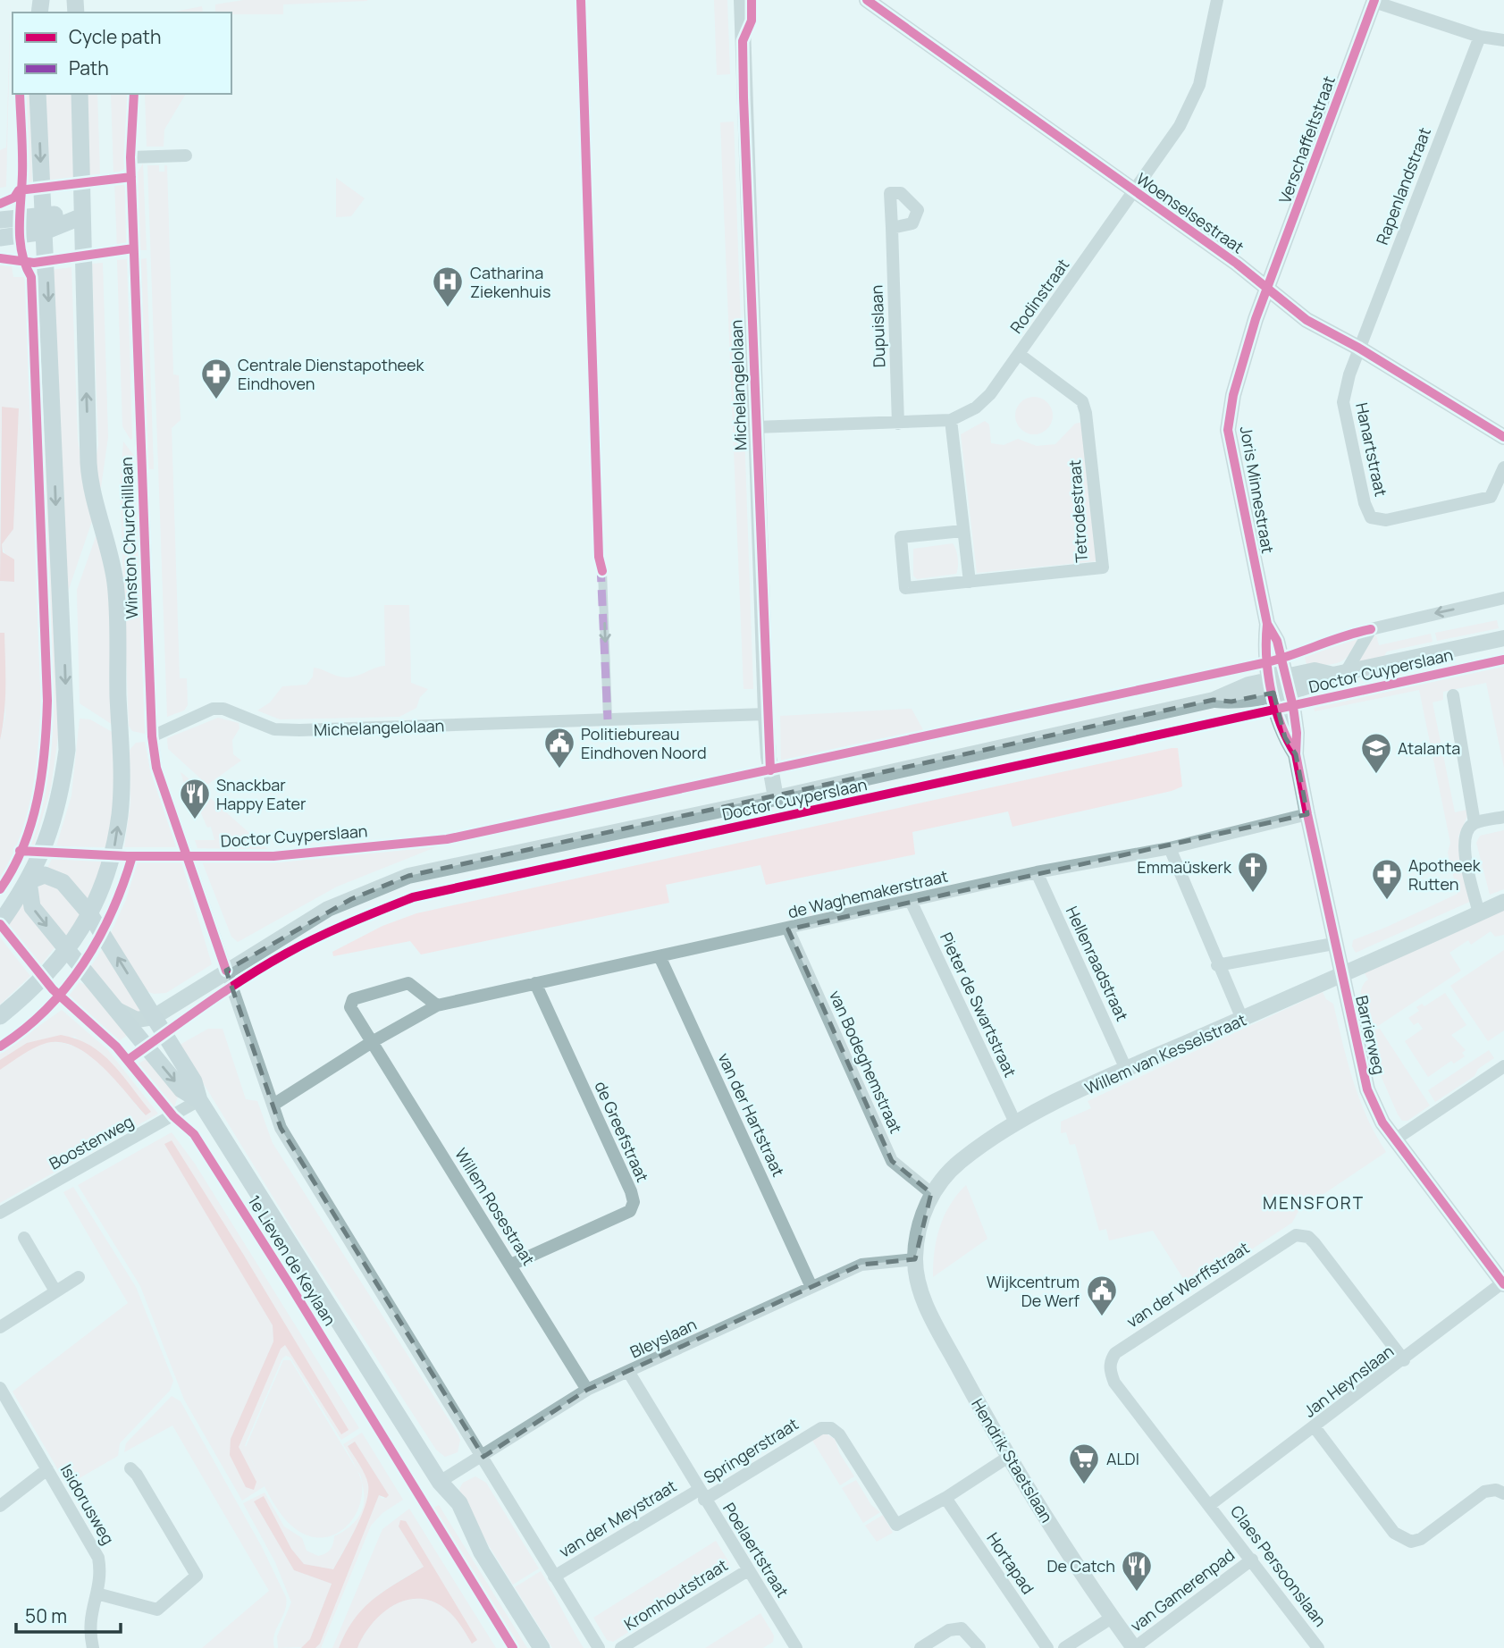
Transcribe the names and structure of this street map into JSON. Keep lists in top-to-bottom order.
{
  "streets": {
    "main road": ["Winston Churchilllaan", "1e Lieven de Keylaan"],
    "street": [
      "Verschaffeltstraat",
      "Rapenlandstraat",
      "Woenselsestraat",
      "Rodinstraat",
      "Dupuislaan",
      "Michelangelolaan",
      "Hanartstraat",
      "Joris Minnestraat",
      "Tetrodestraat",
      "Doctor Cuyperslaan",
      "de Waghemakerstraat",
      "Hellenraadstraat",
      "Pieter de Swartstraat",
      "Barrierweg",
      "Willem van Kesselstraat",
      "van Bodeghemstraat",
      "van der Hartstraat",
      "de Greefstraat",
      "Boostenweg",
      "Willem Rosestraat",
      "van der Werffstraat",
      "Bleyslaan",
      "Jan Heynslaan",
      "Springerstraat",
      "Hendrik Staetslaan",
      "Isidorusweg",
      "van der Meystraat",
      "Poelaertstraat",
      "Hortapad",
      "Claes Persoonslaan",
      "van Gamerenpad",
      "Kromhoutstraat"
    ]
  },
  "crossings": [
    ["Verschaffeltstraat", "Woenselsestraat"],
    ["Verschaffeltstraat", "Joris Minnestraat"],
    ["Rapenlandstraat", "Woenselsestraat"],
    ["Rapenlandstraat", "Hanartstraat"],
    ["Woenselsestraat", "Rodinstraat"],
    ["Woenselsestraat", "Hanartstraat"],
    ["Woenselsestraat", "Joris Minnestraat"],
    ["Rodinstraat", "Dupuislaan"],
    ["Rodinstraat", "Michelangelolaan"],
    ["Rodinstraat", "Tetrodestraat"],
    ["Michelangelolaan", "Winston Churchilllaan"],
    ["Michelangelolaan", "Doctor Cuyperslaan"],
    ["Joris Minnestraat", "Doctor Cuyperslaan"],
    ["Joris Minnestraat", "Barrierweg"],
    ["Winston Churchilllaan", "Doctor Cuyperslaan"],
    ["Winston Churchilllaan", "1e Lieven de Keylaan"],
    ["Doctor Cuyperslaan", "Barrierweg"],
    ["Doctor Cuyperslaan", "1e Lieven de Keylaan"],
    ["de Waghemakerstraat", "Hellenraadstraat"],
    ["de Waghemakerstraat", "Pieter de Swartstraat"],
    ["de Waghemakerstraat", "Barrierweg"],
    ["de Waghemakerstraat", "van Bodeghemstraat"],
    ["de Waghemakerstraat", "van der Hartstraat"],
    ["de Waghemakerstraat", "de Greefstraat"],
    ["de Waghemakerstraat", "Willem Rosestraat"],
    ["Hellenraadstraat", "Willem van Kesselstraat"],
    ["Pieter de Swartstraat", "Willem van Kesselstraat"],
    ["Barrierweg", "Willem van Kesselstraat"],
    ["Barrierweg", "Jan Heynslaan"],
    ["Willem van Kesselstraat", "van Bodeghemstraat"],
    ["Willem van Kesselstraat", "Bleyslaan"],
    ["Willem van Kesselstraat", "Hendrik Staetslaan"],
    ["van der Hartstraat", "Bleyslaan"],
    ["de Greefstraat", "Willem Rosestraat"],
    ["Boostenweg", "1e Lieven de Keylaan"],
    ["Willem Rosestraat", "Bleyslaan"],
    ["1e Lieven de Keylaan", "Bleyslaan"],
    ["van der Werffstraat", "Jan Heynslaan"],
    ["van der Werffstraat", "Claes Persoonslaan"],
    ["Bleyslaan", "Hendrik Staetslaan"],
    ["Bleyslaan", "Poelaertstraat"],
    ["Jan Heynslaan", "Claes Persoonslaan"],
    ["Springerstraat", "Hendrik Staetslaan"],
    ["Springerstraat", "van der Meystraat"],
    ["Springerstraat", "Poelaertstraat"],
    ["Springerstraat", "Hortapad"],
    ["Hendrik Staetslaan", "van Gamerenpad"],
    ["van der Meystraat", "Poelaertstraat"],
    ["Poelaertstraat", "Kromhoutstraat"],
    ["Claes Persoonslaan", "van Gamerenpad"]
  ],
  "districts": ["MENSFORT"],
  "places": {
    "hospital": ["Catharina Ziekenhuis"],
    "pharmacy": ["Centrale Dienstapotheek Eindhoven", "Apotheek Rutten"],
    "public building": ["Politiebureau Eindhoven Noord", "Wijkcentrum De Werf"],
    "school or university": ["Atalanta"],
    "restaurant": ["Snackbar Happy Eater", "De Catch"],
    "church": ["Emmaüskerk"],
    "supermarket": ["ALDI"]
  },
  "legend": ["Cycle path", "Path"],
  "scale_bar": "50 m"
}
